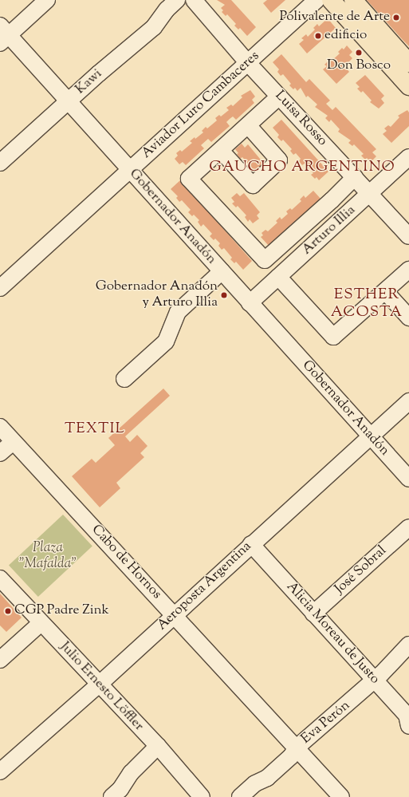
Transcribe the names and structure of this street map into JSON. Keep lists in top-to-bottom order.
{
  "streets": {
    "street": [
      "Kawi",
      "Aviador Luro Cambaceres",
      "Luisa Rosso",
      "Gobernador Anadón",
      "Arturo Illia",
      "Cabo de Hornos",
      "José Sobral",
      "Aeroposta Argentina",
      "Alicia Moreau de Justo",
      "Julio Ernesto Löffler",
      "Eva Perón"
    ]
  },
  "crossings": [
    ["Kawi", "Gobernador Anadón"],
    ["Aviador Luro Cambaceres", "Luisa Rosso"],
    ["Aviador Luro Cambaceres", "Gobernador Anadón"],
    ["Luisa Rosso", "Arturo Illia"],
    ["Gobernador Anadón", "Arturo Illia"],
    ["Gobernador Anadón", "Aeroposta Argentina"],
    ["Cabo de Hornos", "Aeroposta Argentina"],
    ["Cabo de Hornos", "Eva Perón"],
    ["José Sobral", "Alicia Moreau de Justo"],
    ["Aeroposta Argentina", "Alicia Moreau de Justo"],
    ["Aeroposta Argentina", "Julio Ernesto Löffler"],
    ["Alicia Moreau de Justo", "Eva Perón"]
  ],
  "districts": ["GAUCHO ARGENTINO", "ESTHER ACOSTA", "TEXTIL"],
  "parks": ["Plaza \"Mafalda\""],
  "places": [
    "Polivalente de Arte",
    "edificio",
    "Don Bosco",
    "Gobernador Anadón y Arturo Illia",
    "CGP Padre Zink"
  ]
}
